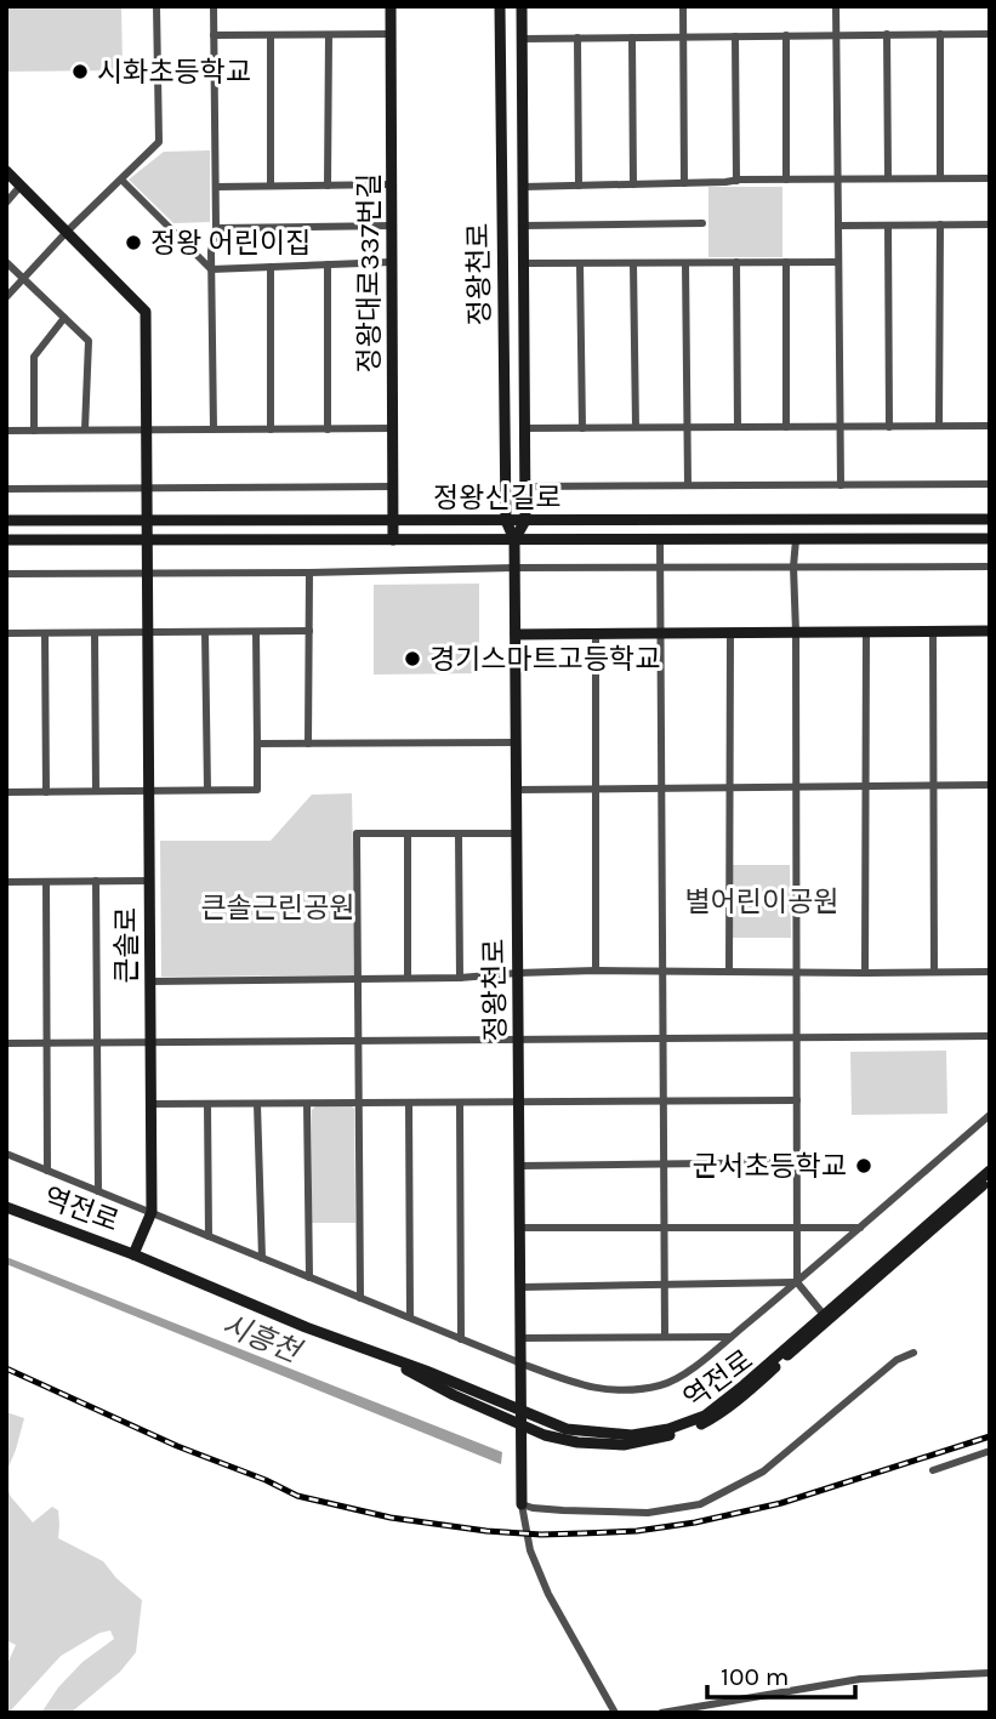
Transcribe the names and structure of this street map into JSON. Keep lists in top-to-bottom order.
{
  "streets": {
    "street": [
      "정왕대로337번길",
      "정왕천로",
      "정왕신길로",
      "큰솔로",
      "역전로"
    ]
  },
  "crossings": [
    ["정왕대로337번길", "정왕신길로"],
    ["정왕천로", "정왕신길로"],
    ["정왕천로", "역전로"],
    ["정왕신길로", "큰솔로"],
    ["큰솔로", "역전로"]
  ],
  "water": ["시흥천"],
  "parks": ["별어린이공원", "큰솔근린공원"],
  "places": [
    "시화초등학교",
    "정왕 어린이집",
    "경기스마트고등학교",
    "군서초등학교"
  ],
  "scale_bar": "100 m"
}
